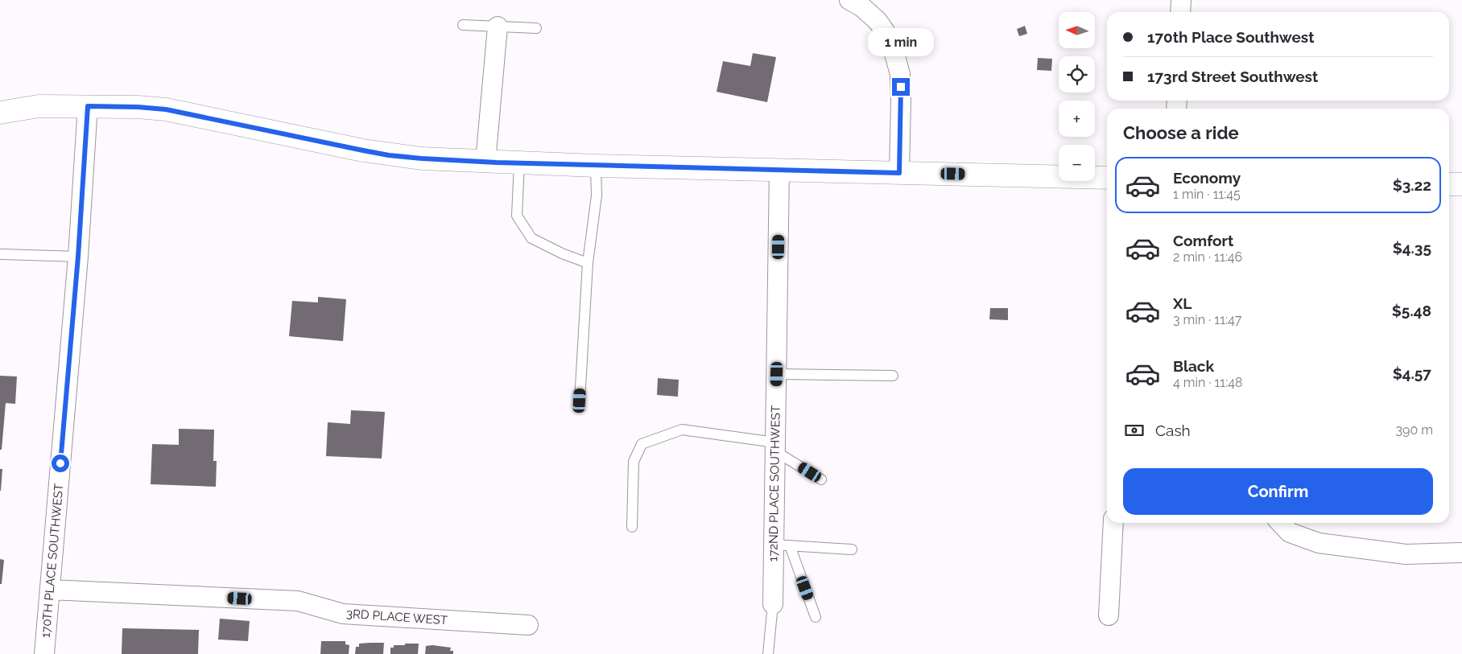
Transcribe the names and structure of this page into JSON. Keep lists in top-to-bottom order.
{
  "streets": {
    "street": ["172ND PLACE SOUTHWEST", "170TH PLACE SOUTHWEST", "3RD PLACE WEST"]
  },
  "crossings": [
    ["170TH PLACE SOUTHWEST", "3RD PLACE WEST"]
  ],
  "north": "left",
  "page": {
    "map_buttons": ["+", "−"],
    "banner": ["170th Place Southwest", "173rd Street Southwest"],
    "bubble": "1 min",
    "heading": "Choose a ride",
    "list": [
      {
        "name": "Economy",
        "note": "1 min · 11:45",
        "value": "$3.22"
      },
      {
        "name": "Comfort",
        "note": "2 min · 11:46",
        "value": "$4.35"
      },
      {
        "name": "XL",
        "note": "3 min · 11:47",
        "value": "$5.48"
      },
      {
        "name": "Black",
        "note": "4 min · 11:48",
        "value": "$4.57"
      }
    ],
    "pay": ["Cash", "390 m"],
    "buttons": "Confirm"
  }
}
